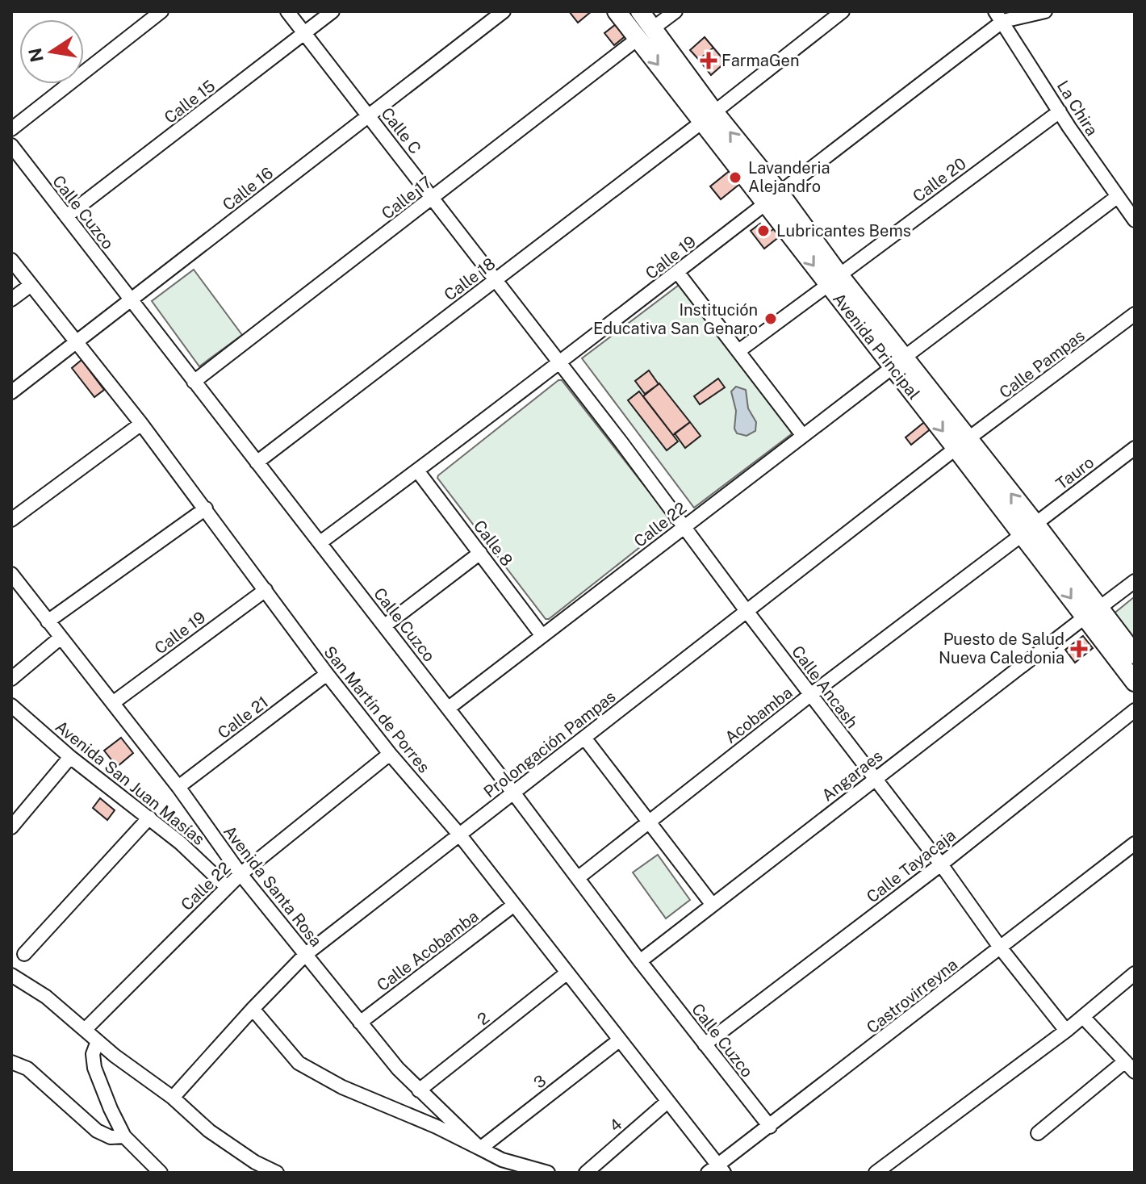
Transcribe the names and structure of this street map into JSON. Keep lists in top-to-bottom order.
{
  "streets": {
    "street": [
      "Calle 15",
      "La Chira",
      "Calle C",
      "Calle 20",
      "Calle 16",
      "Calle 17",
      "Calle Cuzco",
      "Calle 19",
      "Calle 18",
      "Avenida Principal",
      "Calle Pampas",
      "Tauro",
      "Calle 22",
      "Calle 8",
      "Calle Ancash",
      "San Martín de Porres",
      "Acobamba",
      "Calle 21",
      "Prolongación Pampas",
      "Angaraes",
      "Avenida San Juan Masías",
      "Calle Tayacaja",
      "Avenida Santa Rosa",
      "Calle Acobamba",
      "Castrovirreyna",
      "2",
      "3",
      "4"
    ]
  },
  "crossings": [
    ["Calle 15", "Calle C"],
    ["Calle 15", "Calle Cuzco"],
    ["La Chira", "Calle 20"],
    ["La Chira", "Calle 19"],
    ["La Chira", "Calle 22"],
    ["Calle C", "Calle 16"],
    ["Calle C", "Calle 17"],
    ["Calle C", "Calle 19"],
    ["Calle C", "Calle 18"],
    ["Calle C", "Calle Ancash"],
    ["Calle 20", "Avenida Principal"],
    ["Calle 16", "Calle Cuzco"],
    ["Calle 16", "San Martín de Porres"],
    ["Calle 17", "Calle Cuzco"],
    ["Calle 17", "Avenida Principal"],
    ["Calle Cuzco", "Calle 19"],
    ["Calle Cuzco", "Calle 18"],
    ["Calle Cuzco", "Calle 22"],
    ["Calle Cuzco", "Acobamba"],
    ["Calle Cuzco", "Prolongación Pampas"],
    ["Calle Cuzco", "Angaraes"],
    ["Calle Cuzco", "Calle Tayacaja"],
    ["Calle Cuzco", "Castrovirreyna"],
    ["Calle 19", "Avenida Principal"],
    ["Calle 19", "Calle 8"],
    ["Calle 19", "Calle Ancash"],
    ["Calle 19", "San Martín de Porres"],
    ["Calle 19", "Avenida Santa Rosa"],
    ["Calle 18", "Avenida Principal"],
    ["Avenida Principal", "Calle Pampas"],
    ["Avenida Principal", "Tauro"],
    ["Avenida Principal", "Calle 22"],
    ["Avenida Principal", "Acobamba"],
    ["Avenida Principal", "Prolongación Pampas"],
    ["Avenida Principal", "Angaraes"],
    ["Calle Pampas", "Prolongación Pampas"],
    ["Tauro", "Acobamba"],
    ["Calle 22", "Calle 8"],
    ["Calle 22", "Calle Ancash"],
    ["Calle 22", "San Martín de Porres"],
    ["Calle 22", "Avenida San Juan Masías"],
    ["Calle 22", "Avenida Santa Rosa"],
    ["Calle Ancash", "Acobamba"],
    ["Calle Ancash", "Prolongación Pampas"],
    ["Calle Ancash", "Angaraes"],
    ["Calle Ancash", "Calle Tayacaja"],
    ["Calle Ancash", "Castrovirreyna"],
    ["San Martín de Porres", "Calle 21"],
    ["San Martín de Porres", "Prolongación Pampas"],
    ["San Martín de Porres", "Calle Acobamba"],
    ["San Martín de Porres", "Castrovirreyna"],
    ["San Martín de Porres", "2"],
    ["San Martín de Porres", "3"],
    ["San Martín de Porres", "4"],
    ["Calle 21", "Avenida Santa Rosa"],
    ["Prolongación Pampas", "Avenida Santa Rosa"],
    ["Avenida Santa Rosa", "Calle Acobamba"],
    ["Avenida Santa Rosa", "2"],
    ["Avenida Santa Rosa", "3"]
  ],
  "places": {
    "health": ["FarmaGen", "Puesto de Salud Nueva Caledonia"],
    "other": ["Lavanderia Alejandro", "Lubricantes Bems", "Institución Educativa San Genaro"]
  },
  "north": "left"
}
